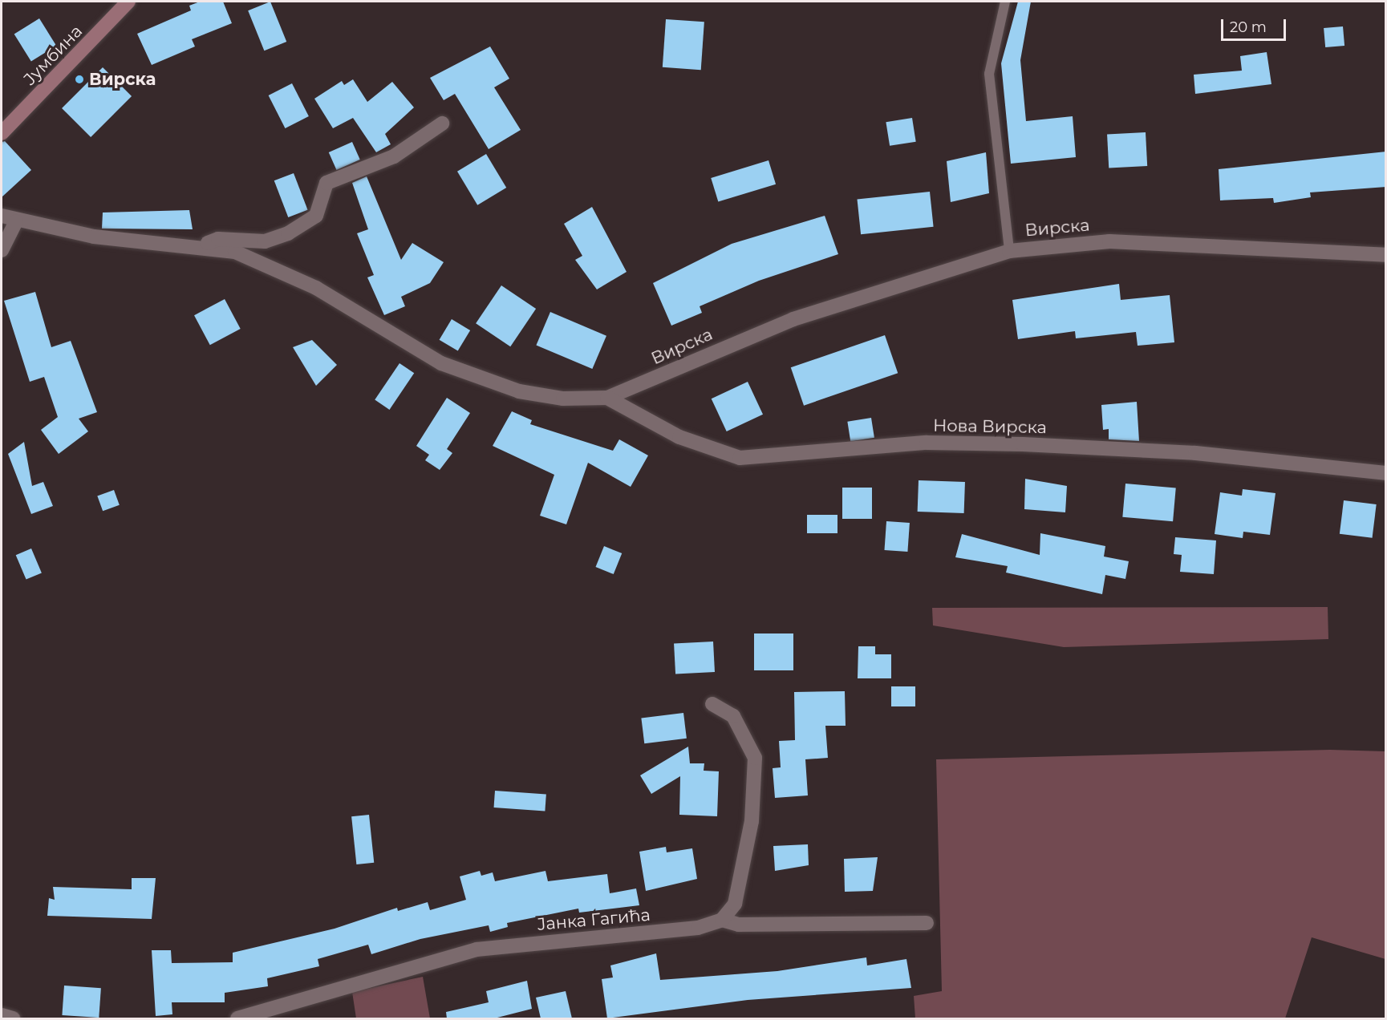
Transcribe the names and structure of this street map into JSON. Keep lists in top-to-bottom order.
{
  "streets": {
    "street": [
      "Јумбина",
      "Вирска",
      "Нова Вирска",
      "Јанка Гагића"
    ]
  },
  "crossings": [
    ["Вирска", "Нова Вирска"]
  ],
  "places": ["Вирска"],
  "scale_bar": "20 m"
}
